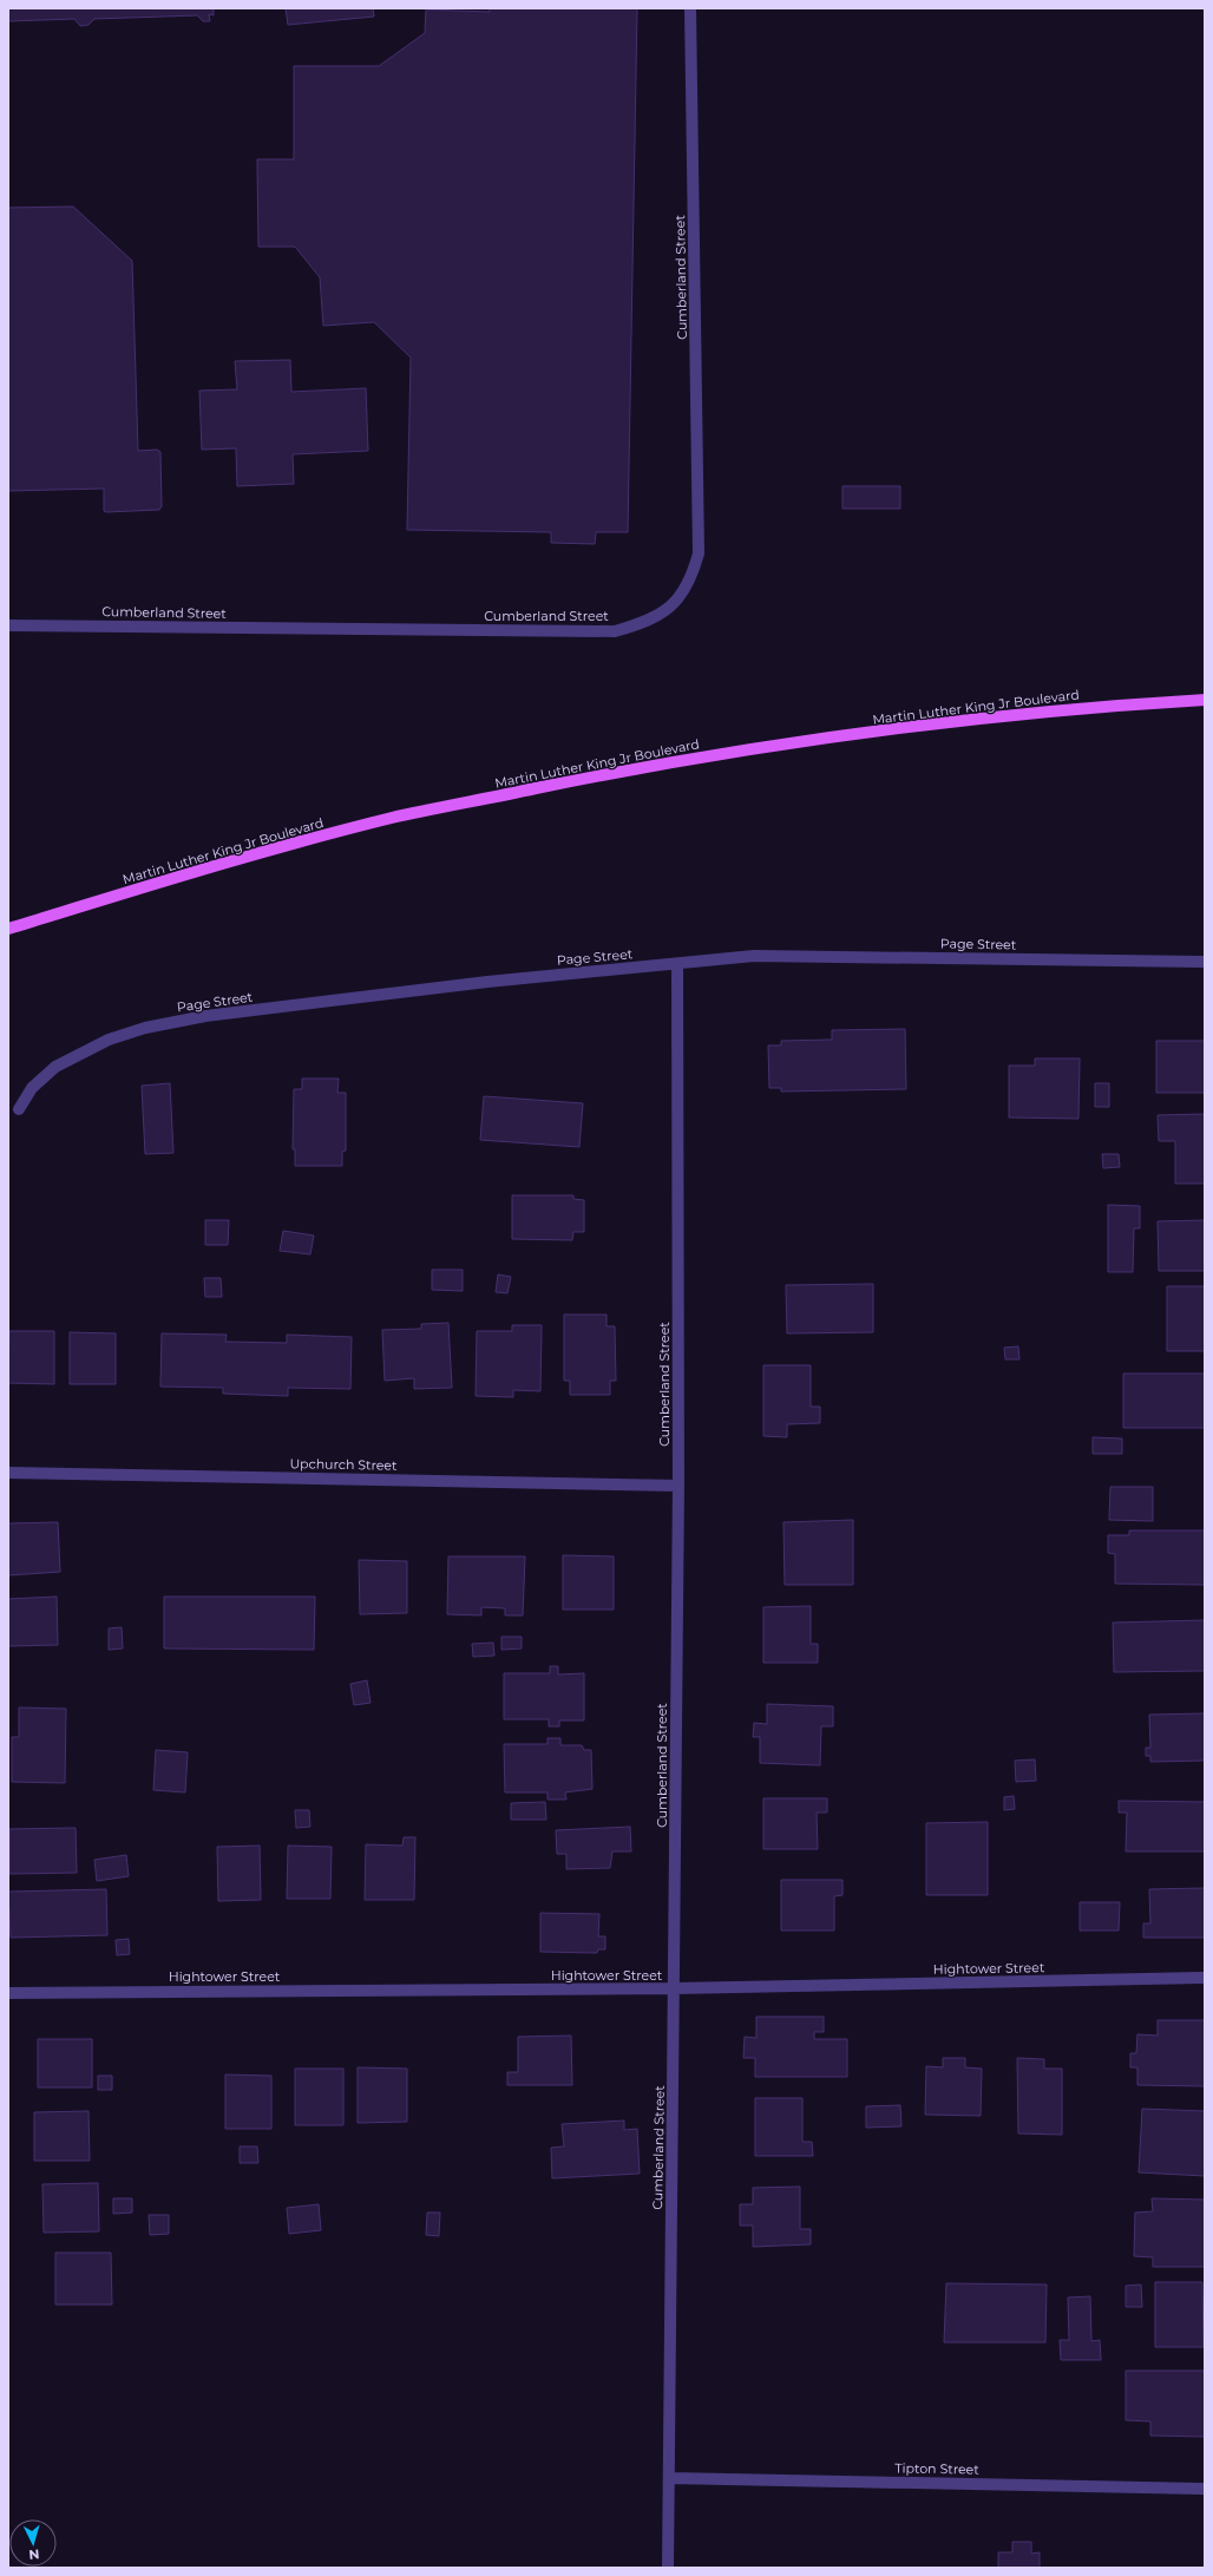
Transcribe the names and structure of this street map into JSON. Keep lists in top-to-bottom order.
{
  "streets": {
    "main road": ["Martin Luther King Jr Boulevard"],
    "street": [
      "Cumberland Street",
      "Page Street",
      "Upchurch Street",
      "Hightower Street",
      "Tipton Street"
    ]
  },
  "crossings": [
    ["Cumberland Street", "Page Street"],
    ["Cumberland Street", "Upchurch Street"],
    ["Cumberland Street", "Hightower Street"],
    ["Cumberland Street", "Tipton Street"]
  ],
  "north": "bottom"
}
